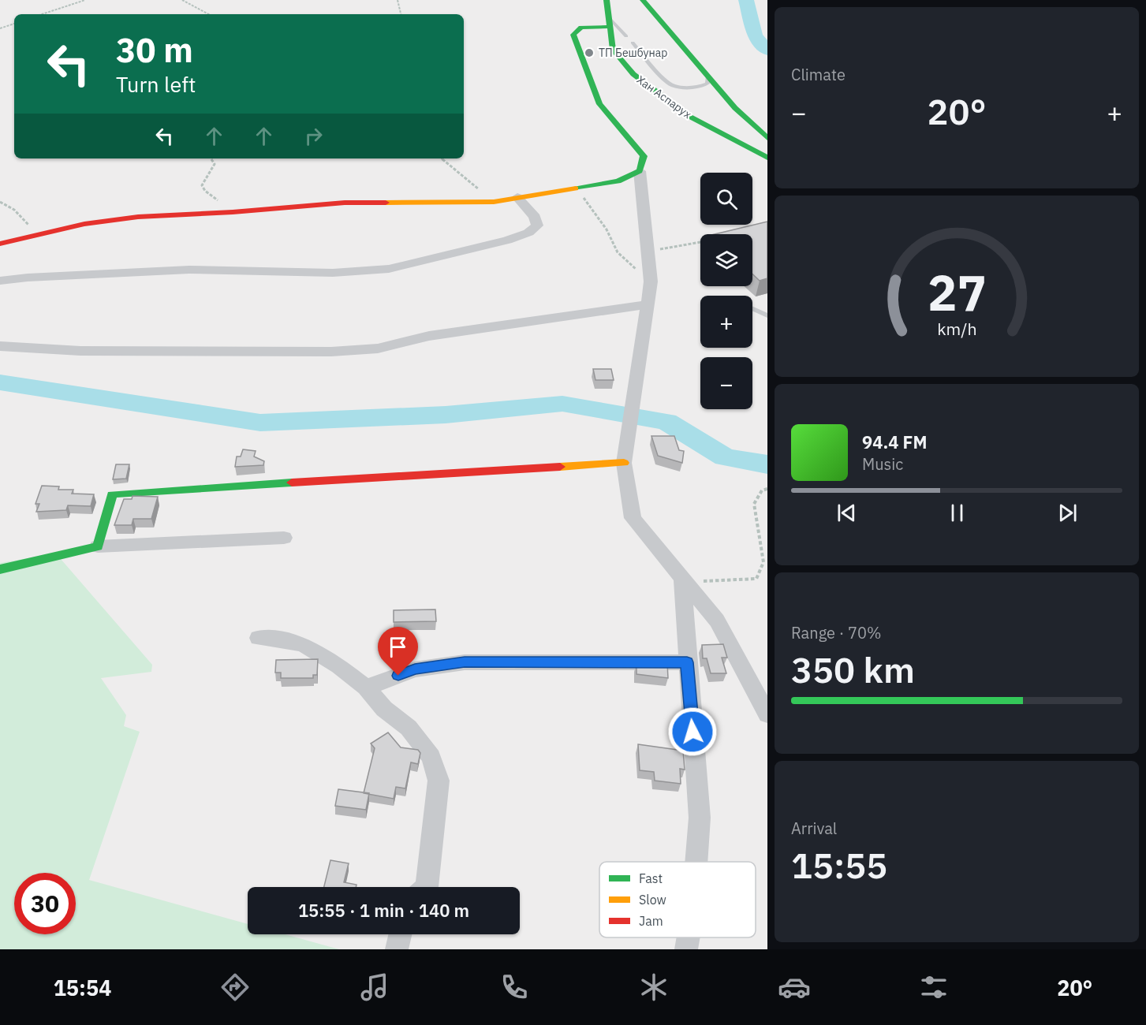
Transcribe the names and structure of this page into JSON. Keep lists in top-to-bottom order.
{
  "streets": {
    "street": ["Хан Аспарух"]
  },
  "places": ["ТП Бешбунар"],
  "legend": ["Fast", "Slow", "Jam"],
  "page": {
    "tile": [
      "Climate",
      ["Range · 70%", "350 km"],
      ["Arrival", "15:55"]
    ],
    "turn": ["30 m", "Turn left"],
    "heat": ["−", "20°", "+"],
    "map_buttons": ["+", "−"],
    "song": ["94.4 FM", "Music"],
    "limit": "30",
    "trip": "15:55 · 1 min · 140 m",
    "tabs": ["15:54", "20°"],
    "gauge": ["27", "km/h"]
  }
}
